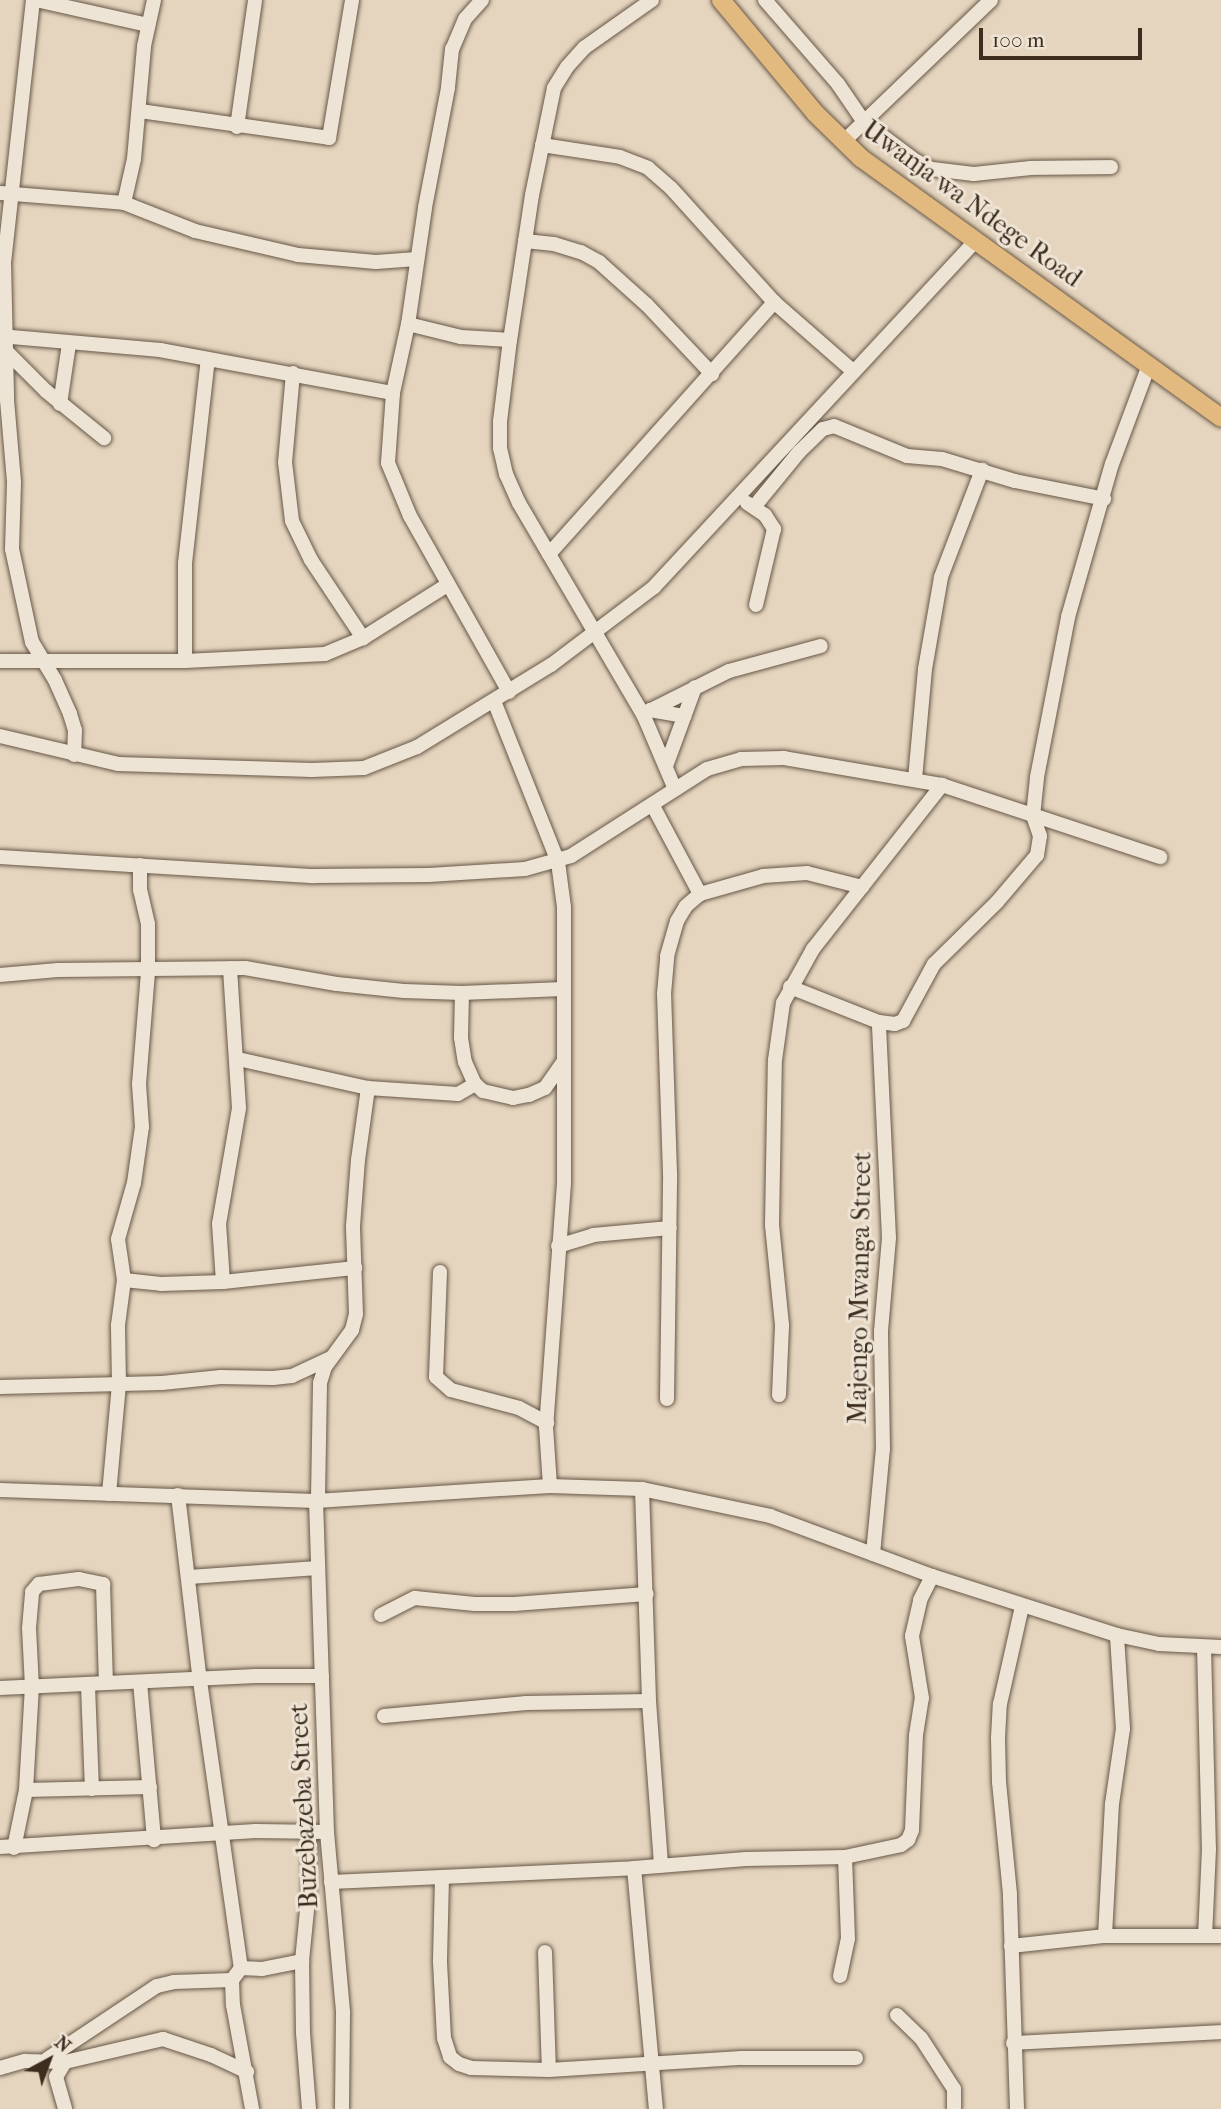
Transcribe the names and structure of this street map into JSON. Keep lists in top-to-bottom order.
{
  "streets": {
    "main road": ["Uwanja wa Ndege Road"],
    "street": ["Majengo Mwanga Street", "Buzebazeba Street"]
  },
  "scale_bar": "100 m",
  "north": "top right"
}
